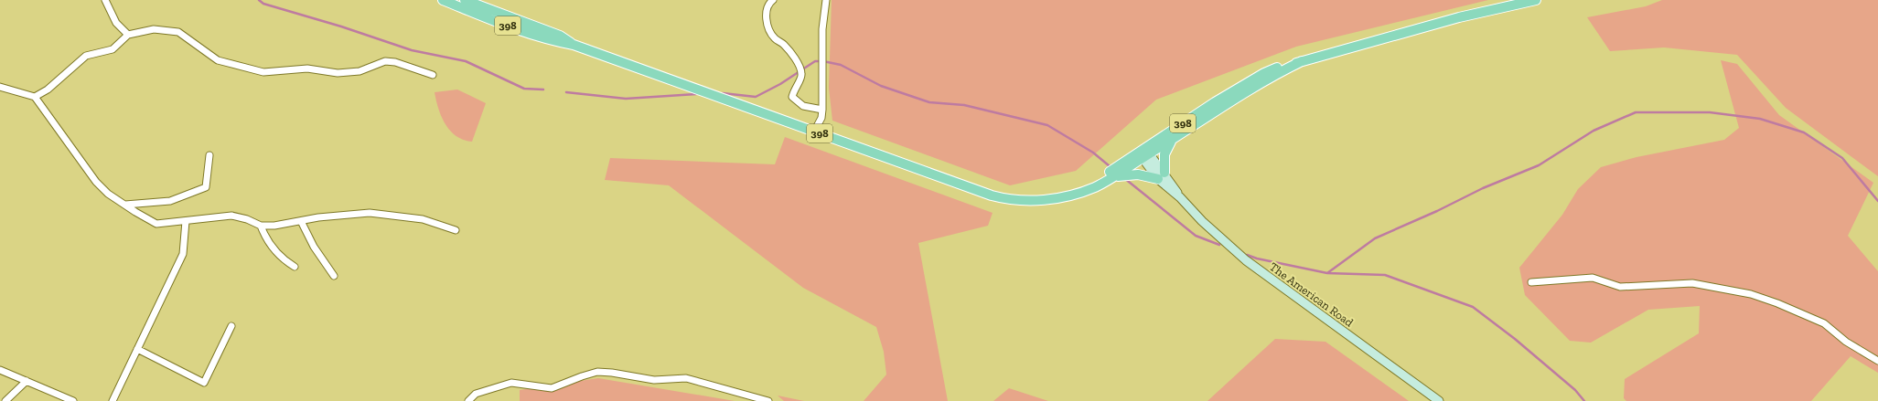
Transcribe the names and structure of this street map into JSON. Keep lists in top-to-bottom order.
{
  "streets": {
    "main road": ["398", "The American Road"]
  },
  "crossings": [
    ["398", "The American Road"]
  ]
}
